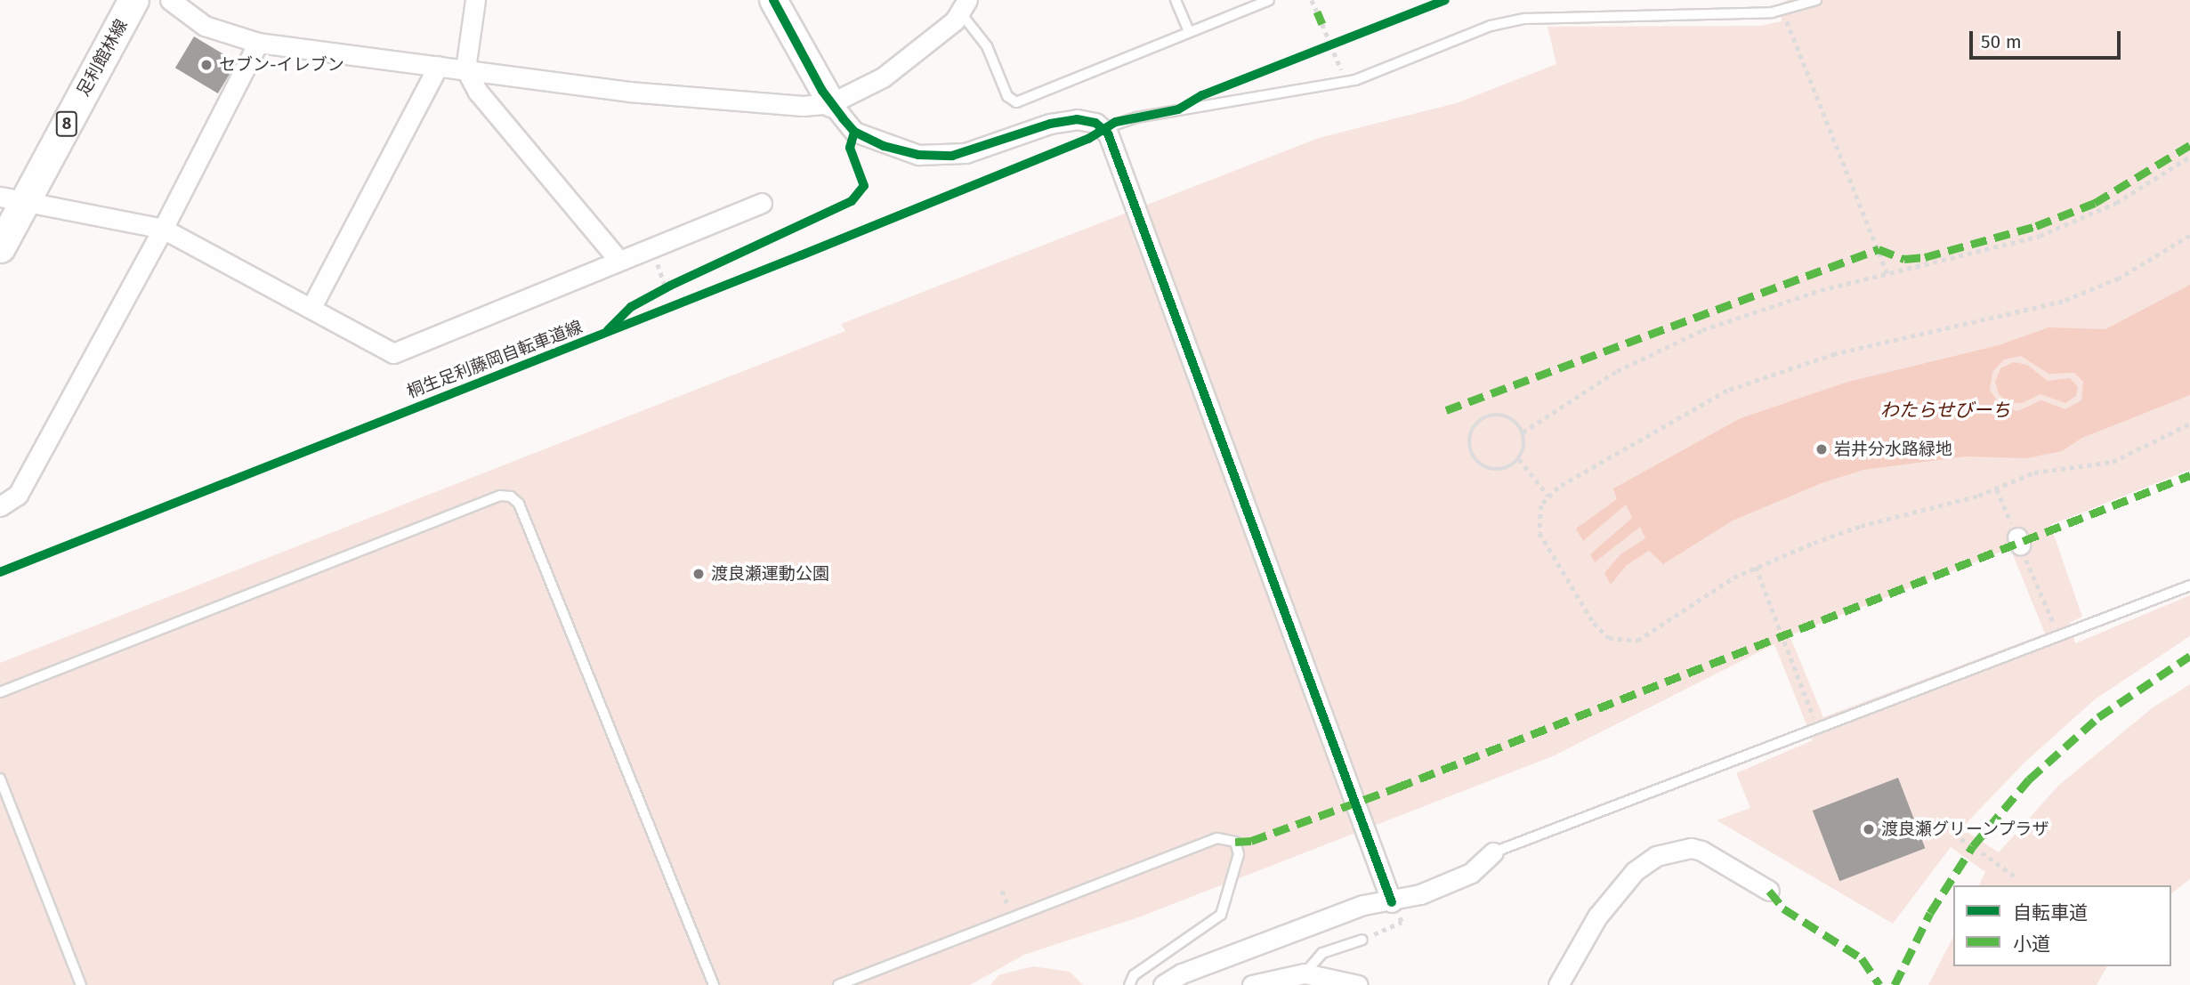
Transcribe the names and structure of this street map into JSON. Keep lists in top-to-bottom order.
{
  "streets": {
    "main road": ["足利館林線", "8"],
    "cycle path": ["桐生足利藤岡自転車道線"]
  },
  "water": ["わたらせびーち"],
  "places": [
    "セブン-イレブン",
    "岩井分水路緑地",
    "渡良瀬運動公園",
    "渡良瀬グリーンプラザ"
  ],
  "legend": ["自転車道", "小道"],
  "scale_bar": "50 m"
}
